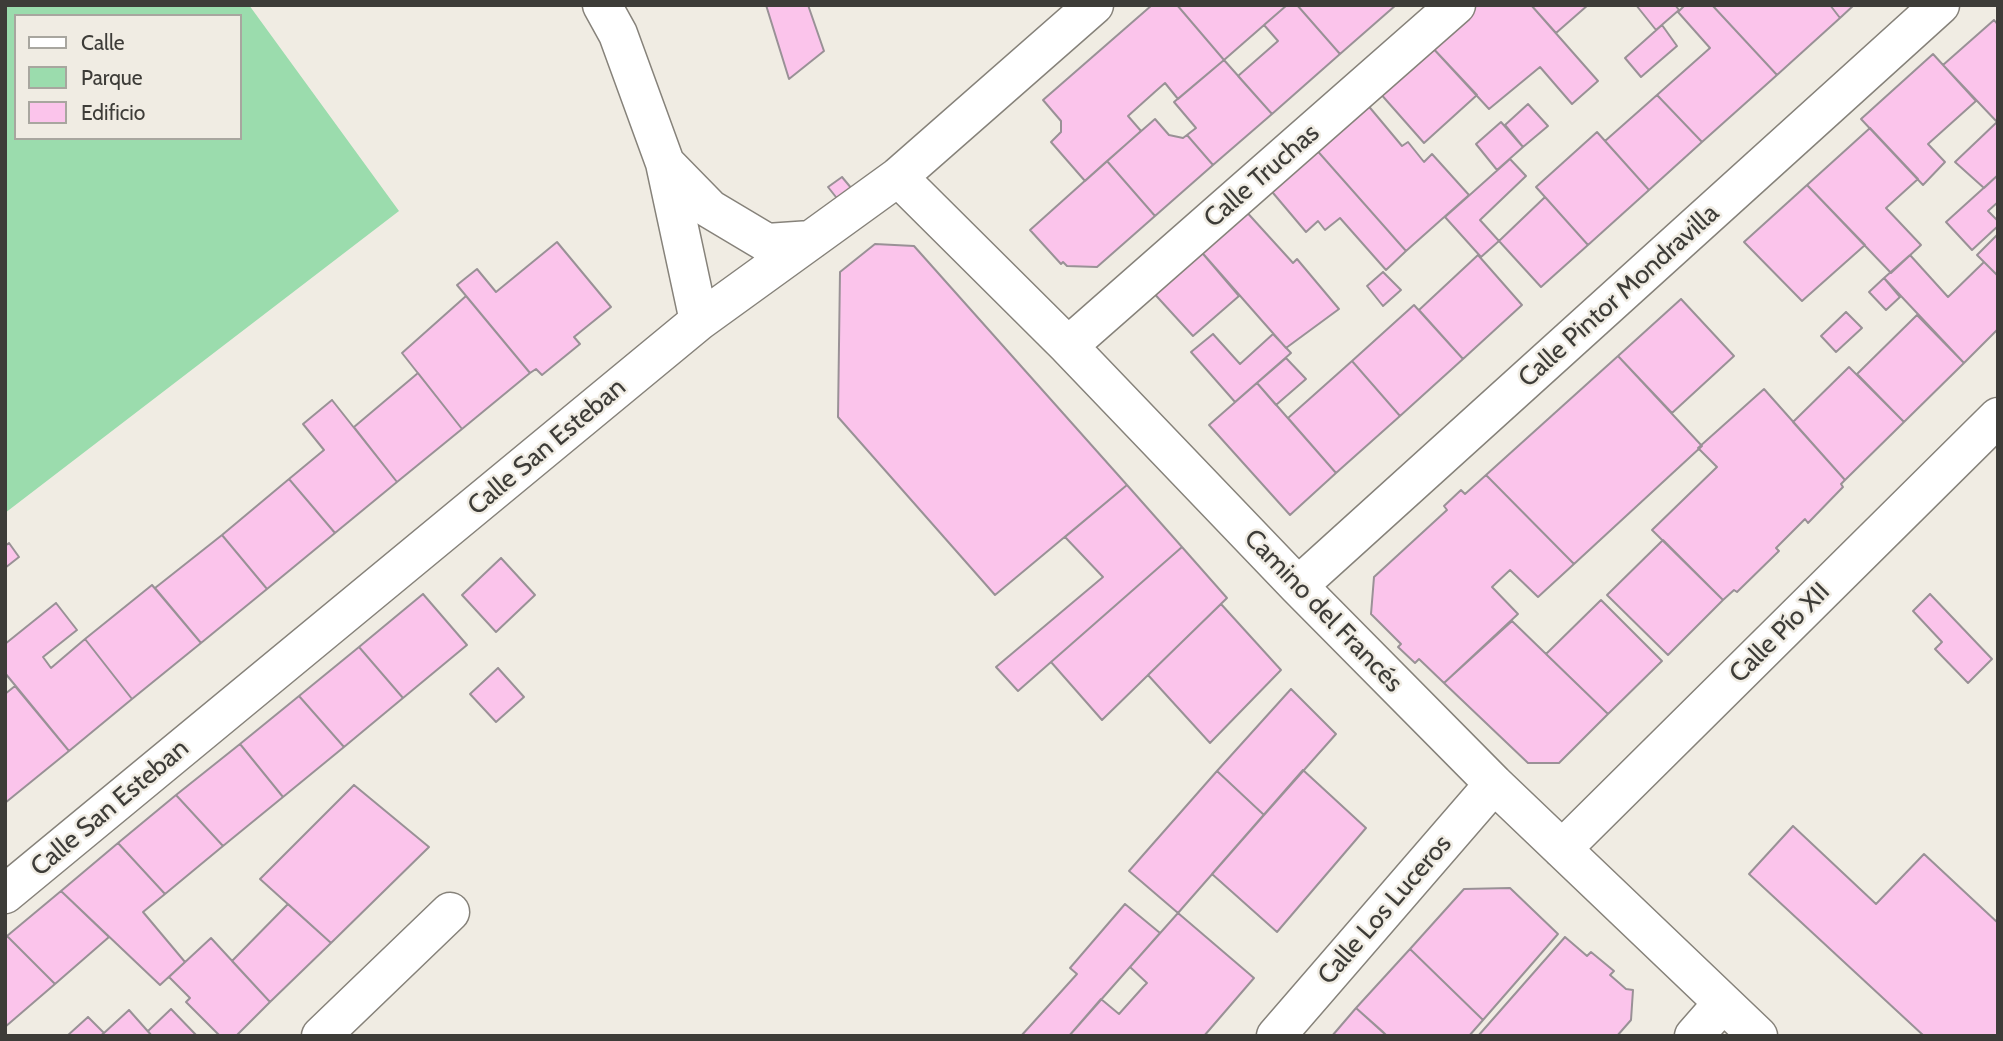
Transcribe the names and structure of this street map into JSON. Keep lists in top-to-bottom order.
{
  "streets": {
    "street": [
      "Calle Truchas",
      "Calle Pintor Mondravilla",
      "Calle San Esteban",
      "Camino del Francés",
      "Calle Pío XII",
      "Calle Los Luceros"
    ]
  },
  "crossings": [
    ["Calle Truchas", "Camino del Francés"],
    ["Calle Pintor Mondravilla", "Camino del Francés"],
    ["Calle San Esteban", "Camino del Francés"],
    ["Camino del Francés", "Calle Pío XII"],
    ["Camino del Francés", "Calle Los Luceros"]
  ],
  "legend": ["Calle", "Parque", "Edificio"]
}
